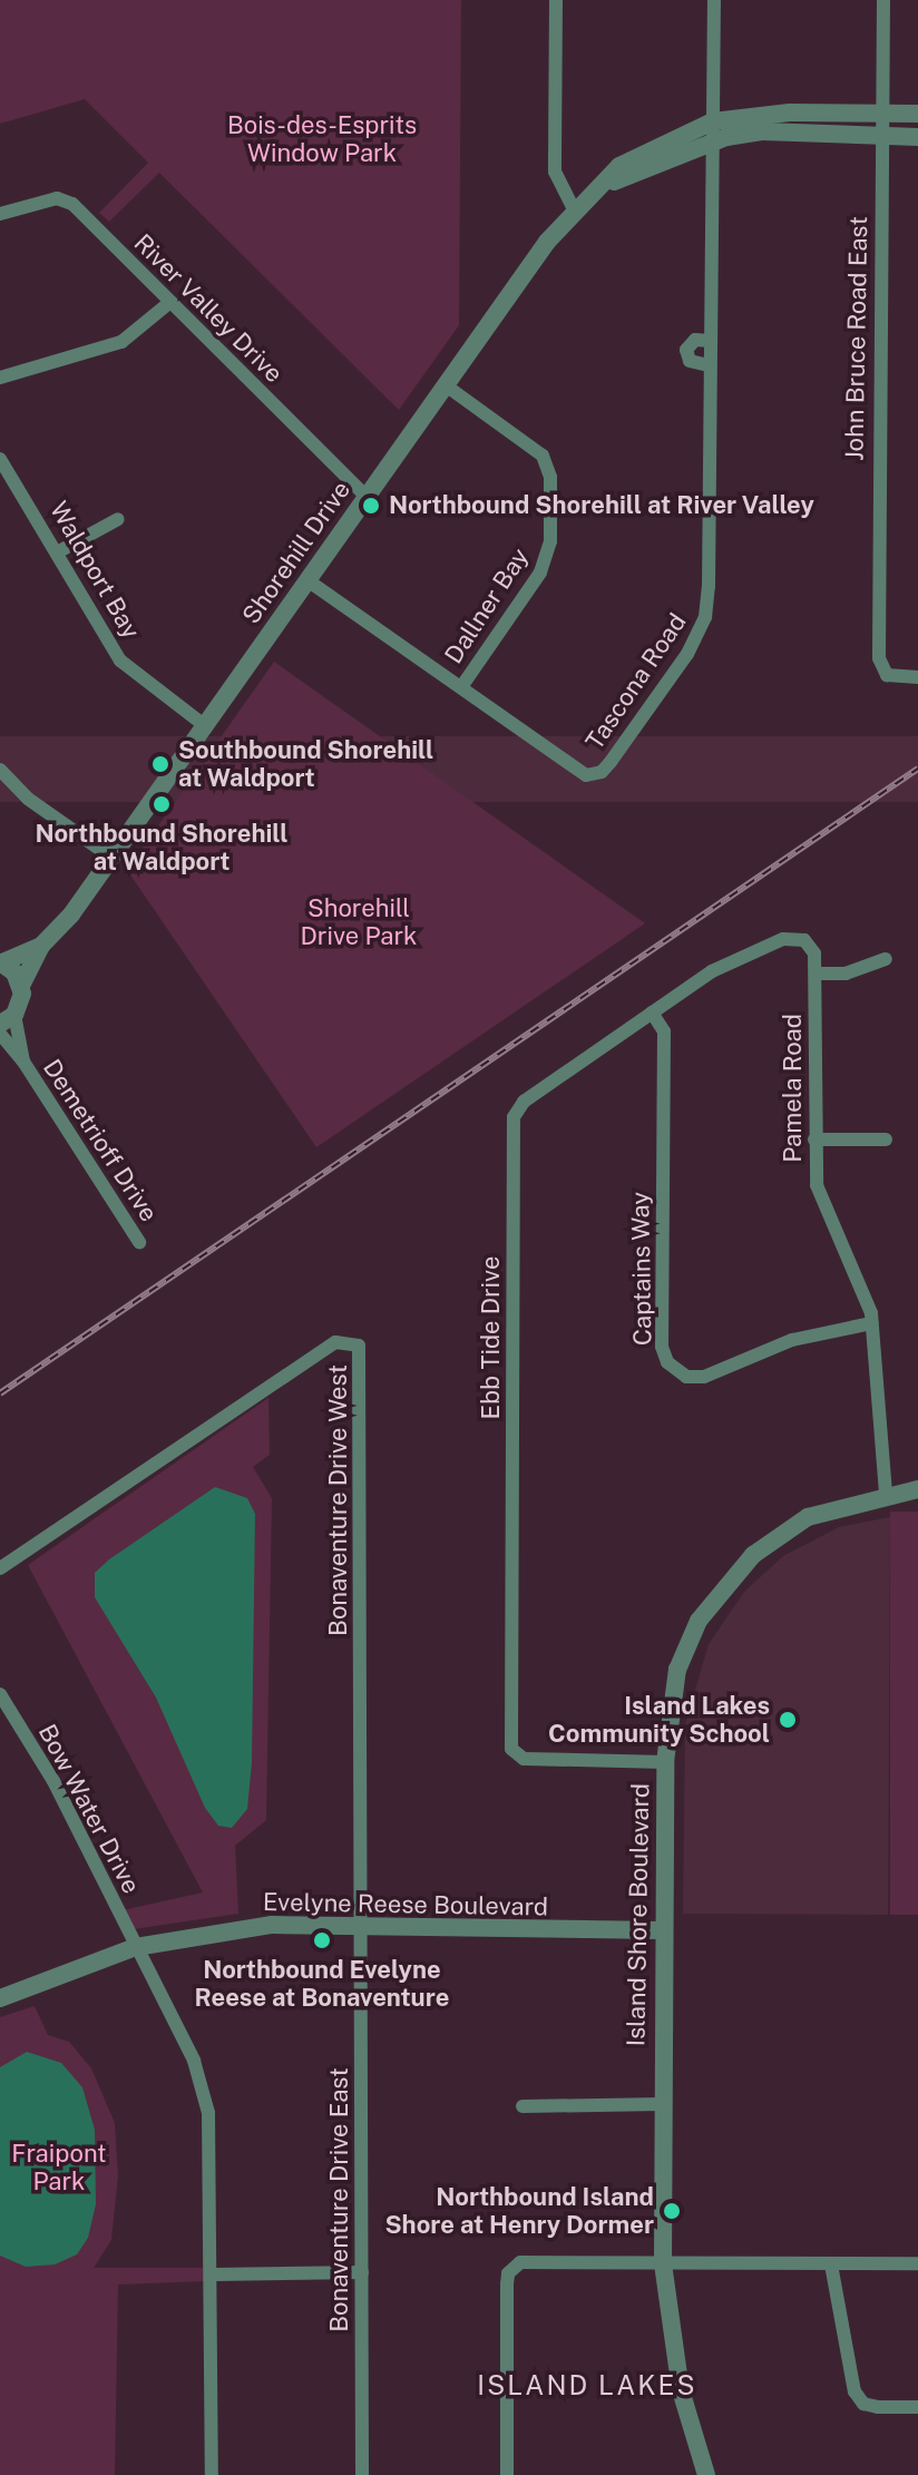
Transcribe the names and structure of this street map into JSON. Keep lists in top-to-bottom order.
{
  "streets": {
    "street": [
      "River Valley Drive",
      "John Bruce Road East",
      "Shorehill Drive",
      "Waldport Bay",
      "Dallner Bay",
      "Tascona Road",
      "Pamela Road",
      "Demetrioff Drive",
      "Captains Way",
      "Ebb Tide Drive",
      "Bonaventure Drive West",
      "Bow Water Drive",
      "Evelyne Reese Boulevard",
      "Island Shore Boulevard",
      "Bonaventure Drive East"
    ]
  },
  "crossings": [
    ["River Valley Drive", "Shorehill Drive"],
    ["John Bruce Road East", "Shorehill Drive"],
    ["Shorehill Drive", "Waldport Bay"],
    ["Shorehill Drive", "Dallner Bay"],
    ["Shorehill Drive", "Tascona Road"],
    ["Shorehill Drive", "Demetrioff Drive"],
    ["Dallner Bay", "Tascona Road"],
    ["Pamela Road", "Captains Way"],
    ["Pamela Road", "Ebb Tide Drive"],
    ["Pamela Road", "Island Shore Boulevard"],
    ["Captains Way", "Ebb Tide Drive"],
    ["Ebb Tide Drive", "Island Shore Boulevard"],
    ["Bonaventure Drive West", "Evelyne Reese Boulevard"],
    ["Bonaventure Drive West", "Bonaventure Drive East"],
    ["Bow Water Drive", "Evelyne Reese Boulevard"],
    ["Evelyne Reese Boulevard", "Island Shore Boulevard"],
    ["Evelyne Reese Boulevard", "Bonaventure Drive East"]
  ],
  "districts": ["ISLAND LAKES"],
  "parks": ["Bois-des-Esprits Window Park", "Shorehill Drive Park", "Fraipont Park"],
  "places": [
    "Northbound Shorehill at River Valley",
    "Southbound Shorehill at Waldport",
    "Northbound Shorehill at Waldport",
    "Island Lakes Community School",
    "Northbound Evelyne Reese at Bonaventure",
    "Northbound Island Shore at Henry Dormer"
  ]
}
